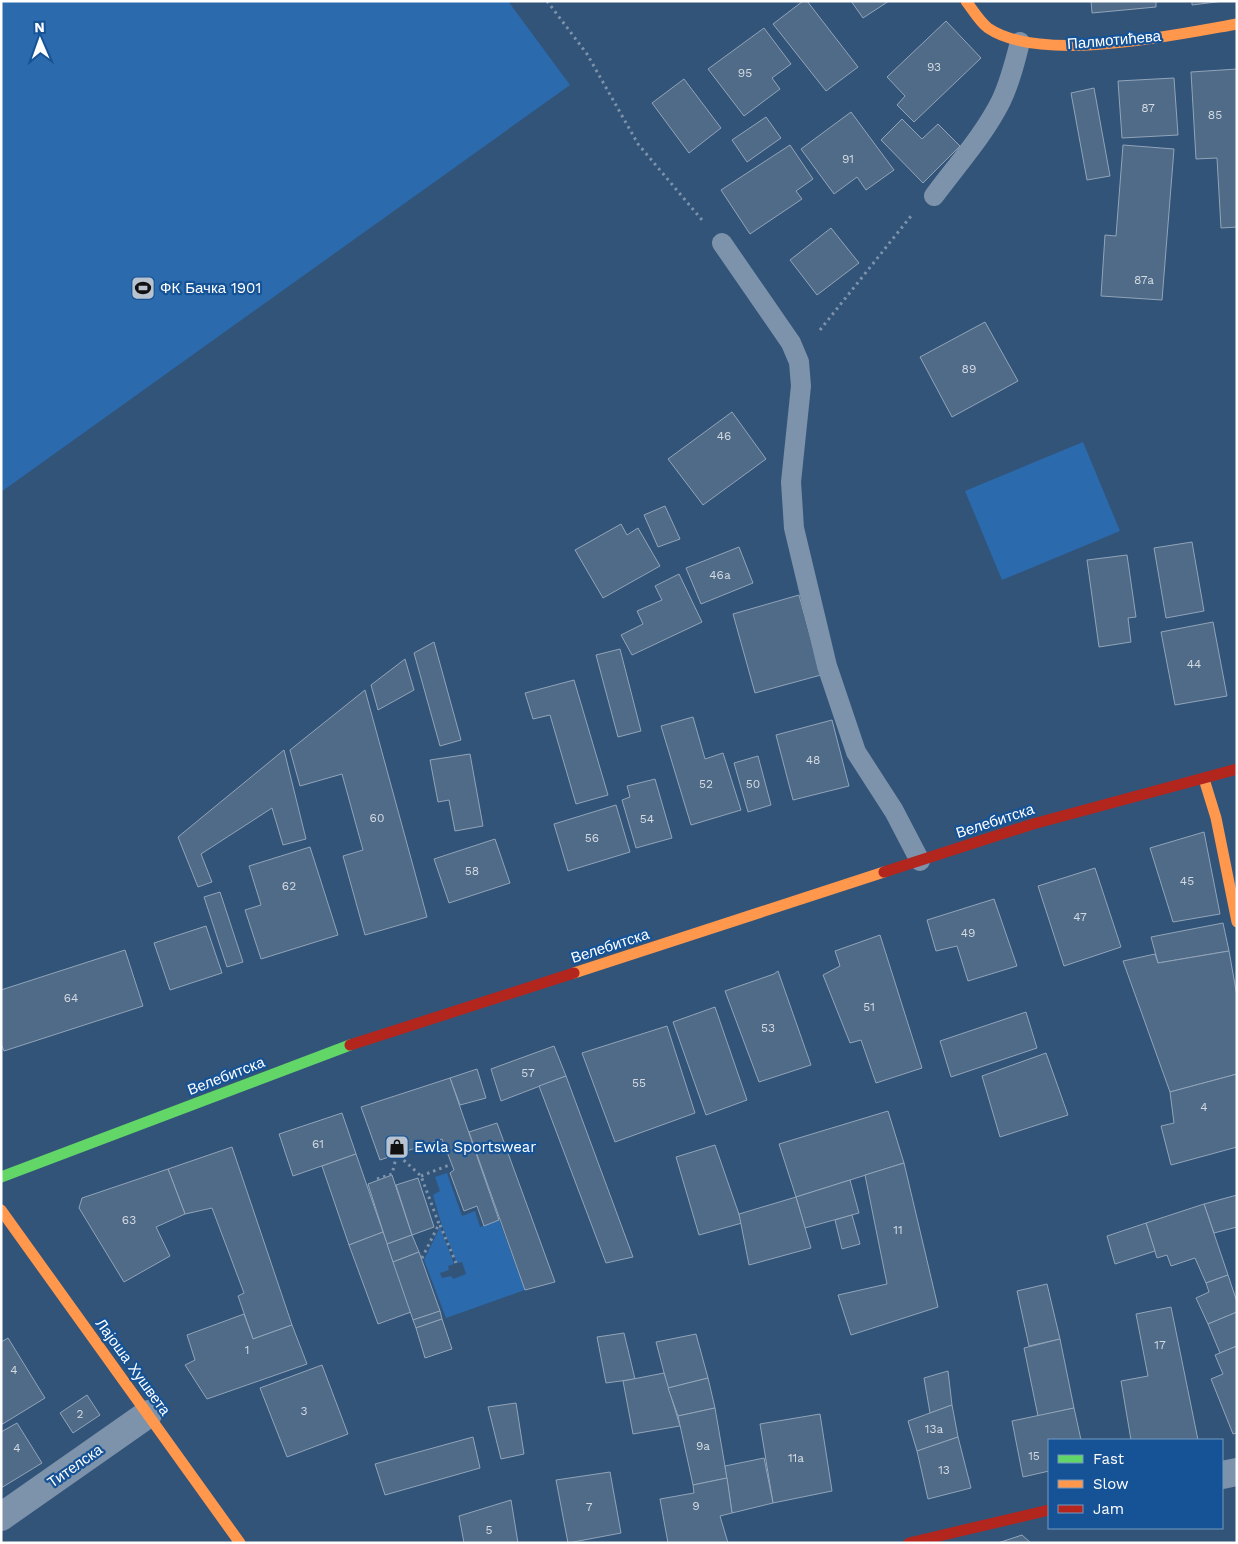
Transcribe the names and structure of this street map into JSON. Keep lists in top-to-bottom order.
{
  "streets": {
    "street": [
      "Палмотићева",
      "Велебитска",
      "Лајоша Хушвета",
      "Тителска"
    ]
  },
  "crossings": [
    ["Лајоша Хушвета", "Тителска"]
  ],
  "places": {
    "sports": ["ФК Бачка 1901"],
    "shop": ["Ewla Sportswear"]
  },
  "house_numbers": [
    "93",
    "95",
    "87",
    "85",
    "91",
    "87a",
    "89",
    "46",
    "46a",
    "44",
    "48",
    "52",
    "50",
    "60",
    "54",
    "56",
    "58",
    "45",
    "62",
    "47",
    "49",
    "64",
    "51",
    "53",
    "57",
    "55",
    "4",
    "61",
    "63",
    "11",
    "17",
    "1",
    "4",
    "3",
    "2",
    "13a",
    "9a",
    "4",
    "15",
    "11a",
    "13",
    "9",
    "7",
    "5"
  ],
  "legend": ["Fast", "Slow", "Jam"],
  "north": "top"
}
